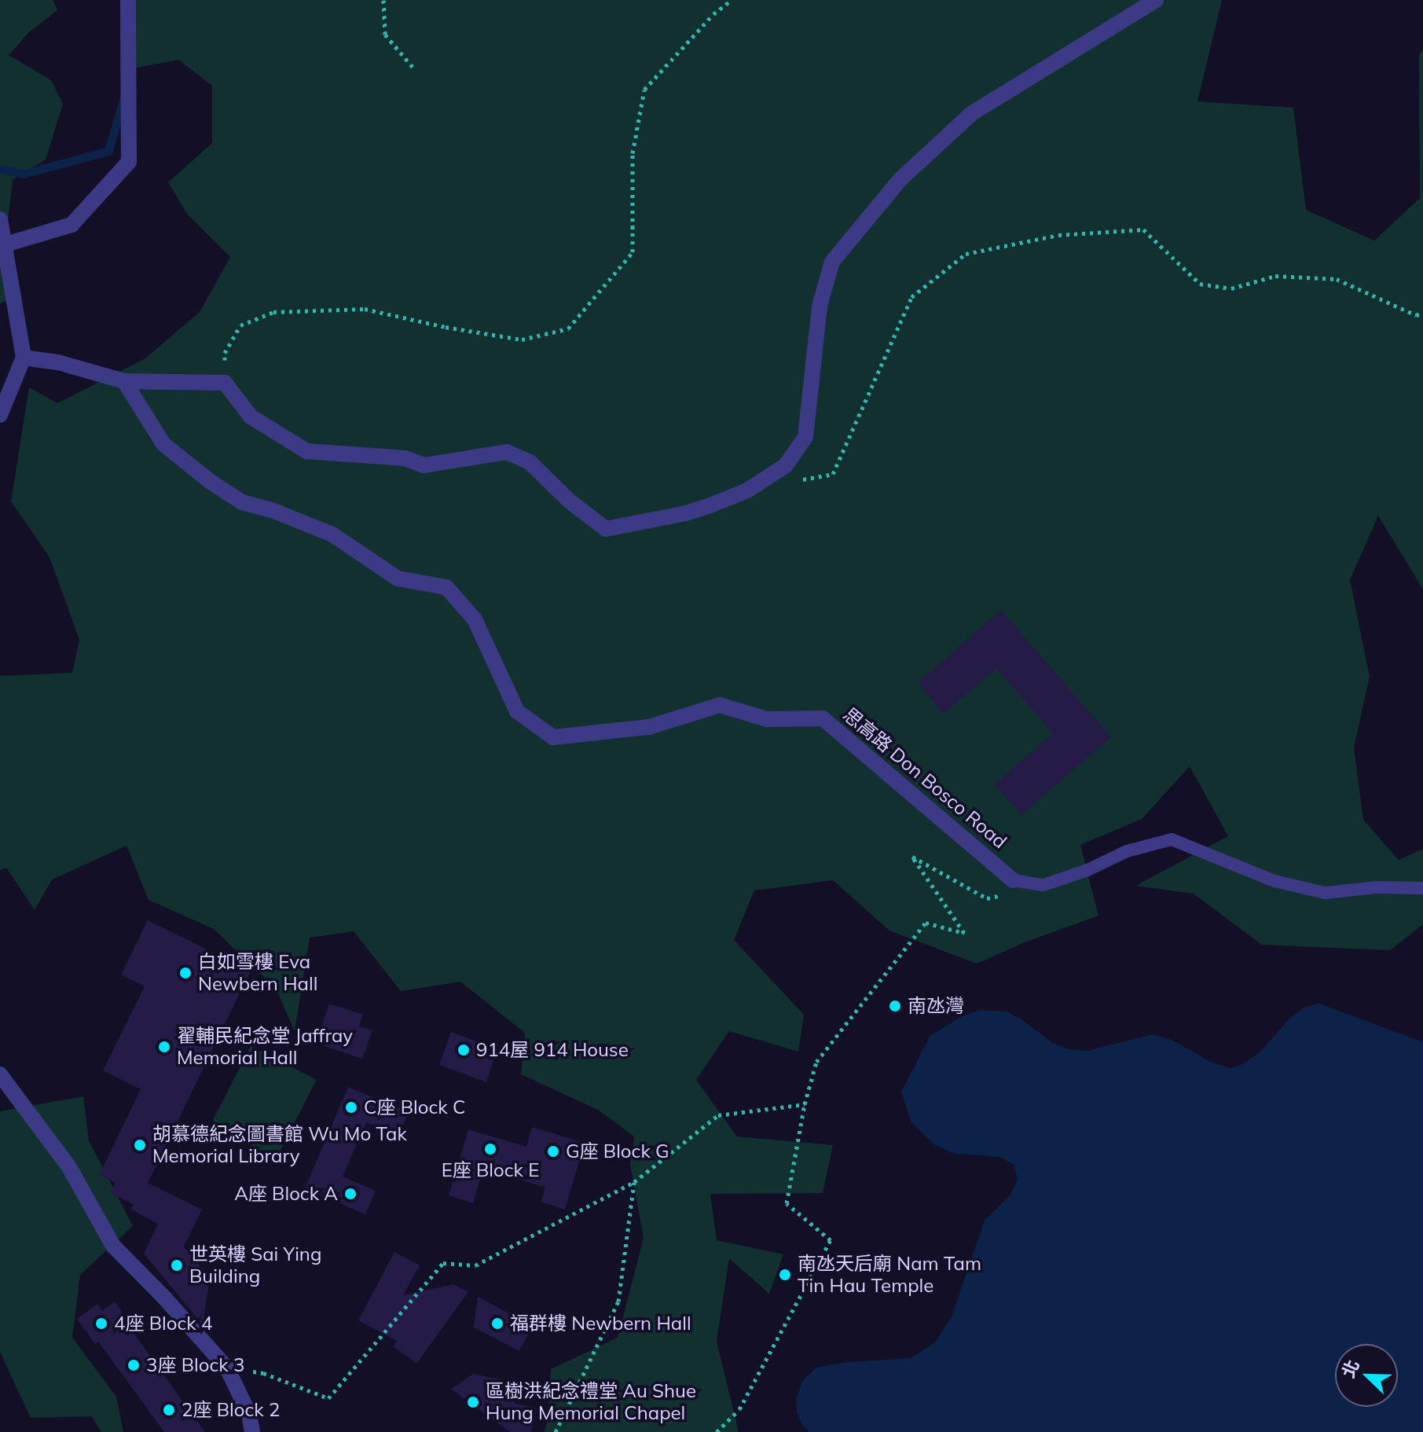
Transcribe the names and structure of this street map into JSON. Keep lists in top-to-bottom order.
{
  "streets": {
    "street": ["思高路 Don Bosco Road"]
  },
  "places": [
    "白如雪樓 Eva Newbern Hall",
    "南氹灣",
    "翟輔民紀念堂 Jaffray Memorial Hall",
    "914屋 914 House",
    "C座 Block C",
    "胡慕德紀念圖書館 Wu Mo Tak Memorial Library",
    "E座 Block E",
    "G座 Block G",
    "A座 Block A",
    "世英樓 Sai Ying Building",
    "南氹天后廟 Nam Tam Tin Hau Temple",
    "4座 Block 4",
    "福群樓 Newbern Hall",
    "3座 Block 3",
    "區樹洪紀念禮堂 Au Shue Hung Memorial Chapel",
    "2座 Block 2"
  ],
  "north": "top left"
}
